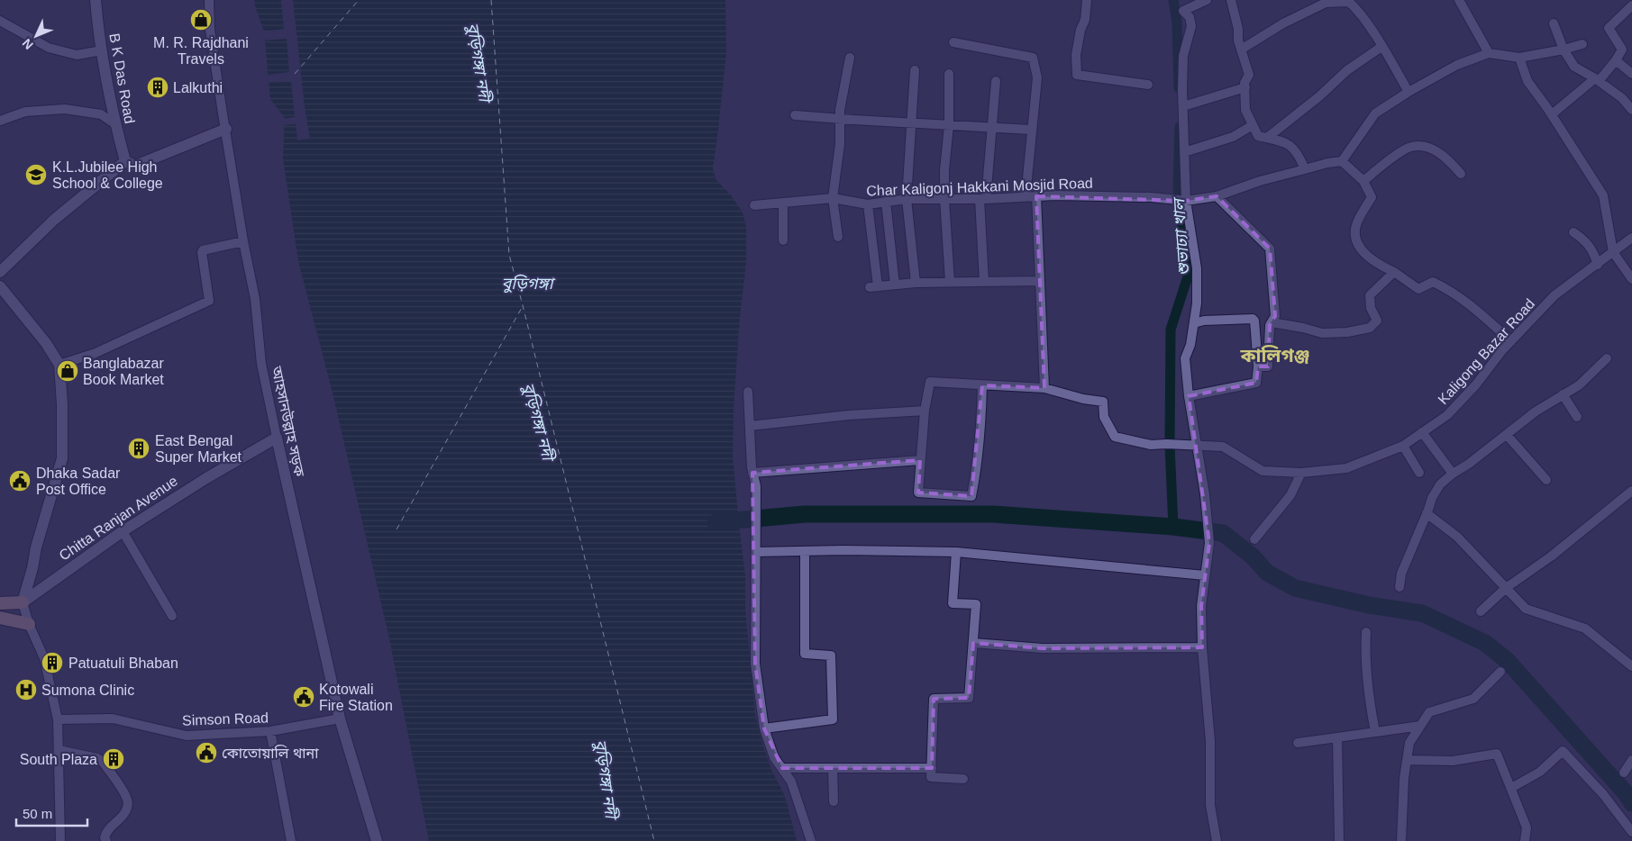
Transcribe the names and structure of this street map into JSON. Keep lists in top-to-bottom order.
{
  "streets": {
    "street": [
      "B K Das Road",
      "Char Kaligonj Hakkani Mosjid Road",
      "Kaligong Bazar Road",
      "আহসানউল্লাহ সড়ক",
      "Chitta Ranjan Avenue",
      "Simson Road"
    ]
  },
  "crossings": [
    ["আহসানউল্লাহ সড়ক", "Chitta Ranjan Avenue"],
    ["আহসানউল্লাহ সড়ক", "Simson Road"]
  ],
  "districts": ["কালিগঞ্জ"],
  "water": ["বুড়িগঙ্গা নদী", "শুভাঢ্যা খাল", "বুড়িগঙ্গা"],
  "places": {
    "shop": ["M. R. Rajdhani Travels", "Banglabazar Book Market"],
    "building": [
      "Lalkuthi",
      "East Bengal Super Market",
      "Patuatuli Bhaban",
      "South Plaza"
    ],
    "school or university": ["K.L.Jubilee High School & College"],
    "public building": ["Dhaka Sadar Post Office", "Kotowali Fire Station", "কোতোয়ালি থানা"],
    "hospital": ["Sumona Clinic"]
  },
  "scale_bar": "50 m",
  "north": "bottom left"
}
